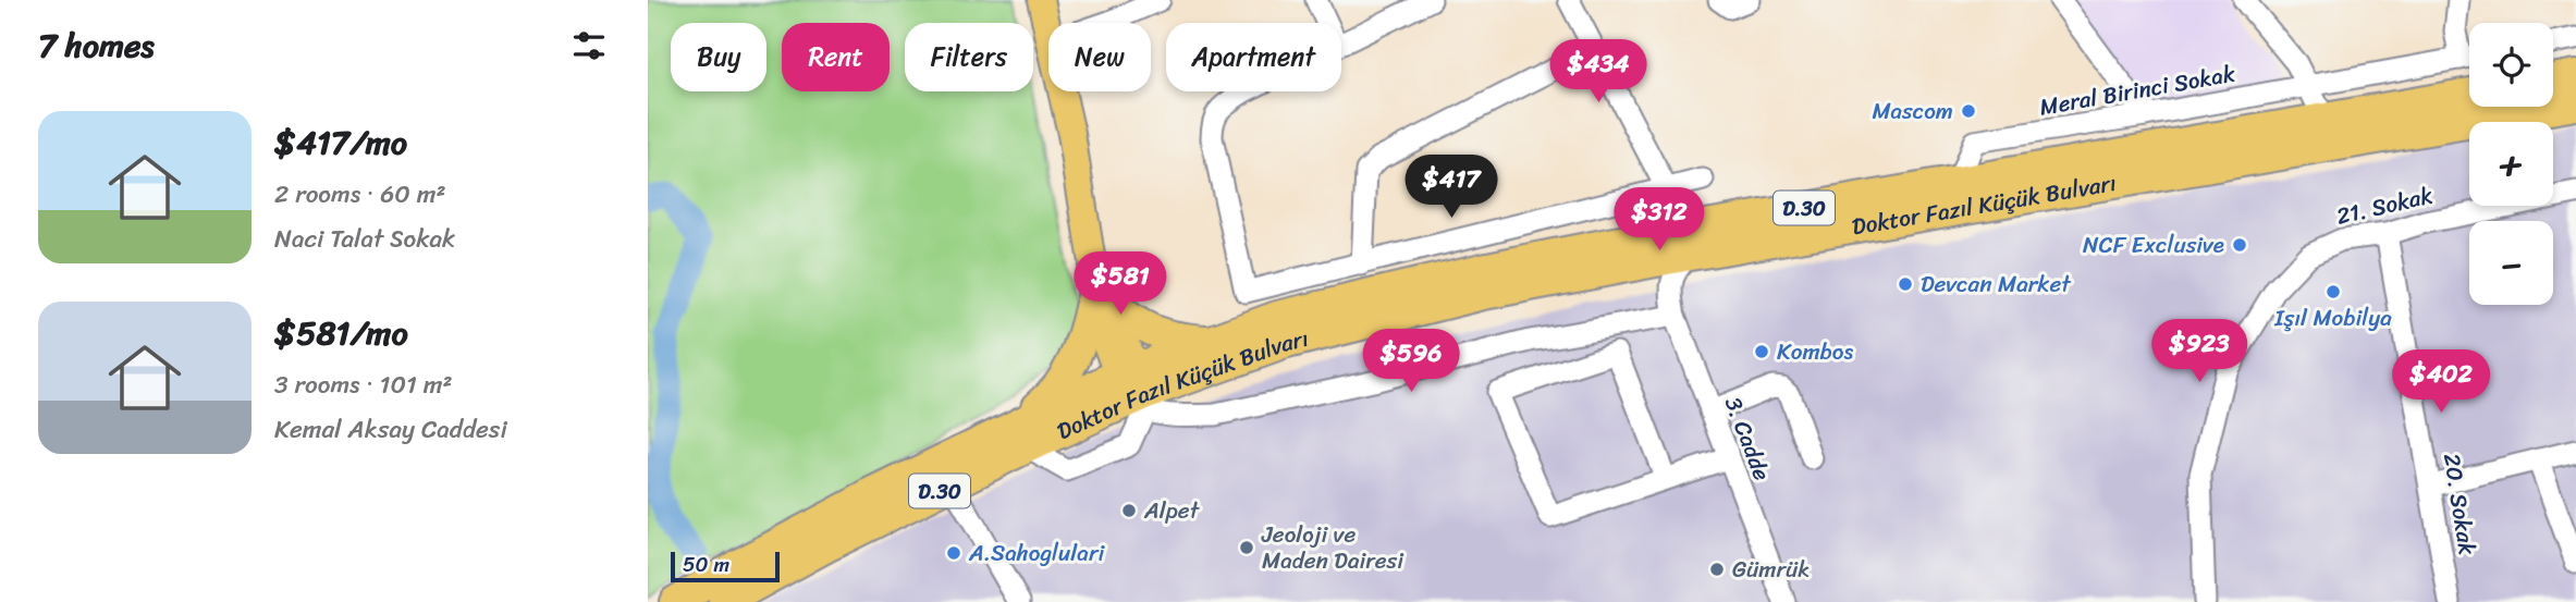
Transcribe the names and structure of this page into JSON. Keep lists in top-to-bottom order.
{
  "streets": {
    "highway": ["Doktor Fazıl Küçük Bulvarı", "D.30"],
    "street": [
      "Meral Birinci Sokak",
      "21. Sokak",
      "3. Cadde",
      "20. Sokak"
    ]
  },
  "crossings": [
    ["Meral Birinci Sokak", "Doktor Fazıl Küçük Bulvarı"],
    ["21. Sokak", "20. Sokak"]
  ],
  "places": [
    "Mascom",
    "NCF Exclusive",
    "Devcan Market",
    "Işıl Mobilya",
    "Kombos",
    "Alpet",
    "Jeoloji ve Maden Dairesi",
    "A.Sahoglulari",
    "Gümrük"
  ],
  "scale_bar": "50 m",
  "page": {
    "heading": "7 homes",
    "map_buttons": ["+", "−"],
    "chip": [
      "Buy",
      "Rent",
      "Filters",
      "New",
      "Apartment"
    ],
    "price": [
      "$434",
      "$417",
      "$312",
      "$581",
      "$923",
      "$596",
      "$402"
    ],
    "list": [
      {
        "name": "$417/mo",
        "note": "2 rooms · 60 m² · Naci Talat Sokak"
      },
      {
        "name": "$581/mo",
        "note": "3 rooms · 101 m² · Kemal Aksay Caddesi"
      }
    ],
    "scale": "50 m"
  }
}
